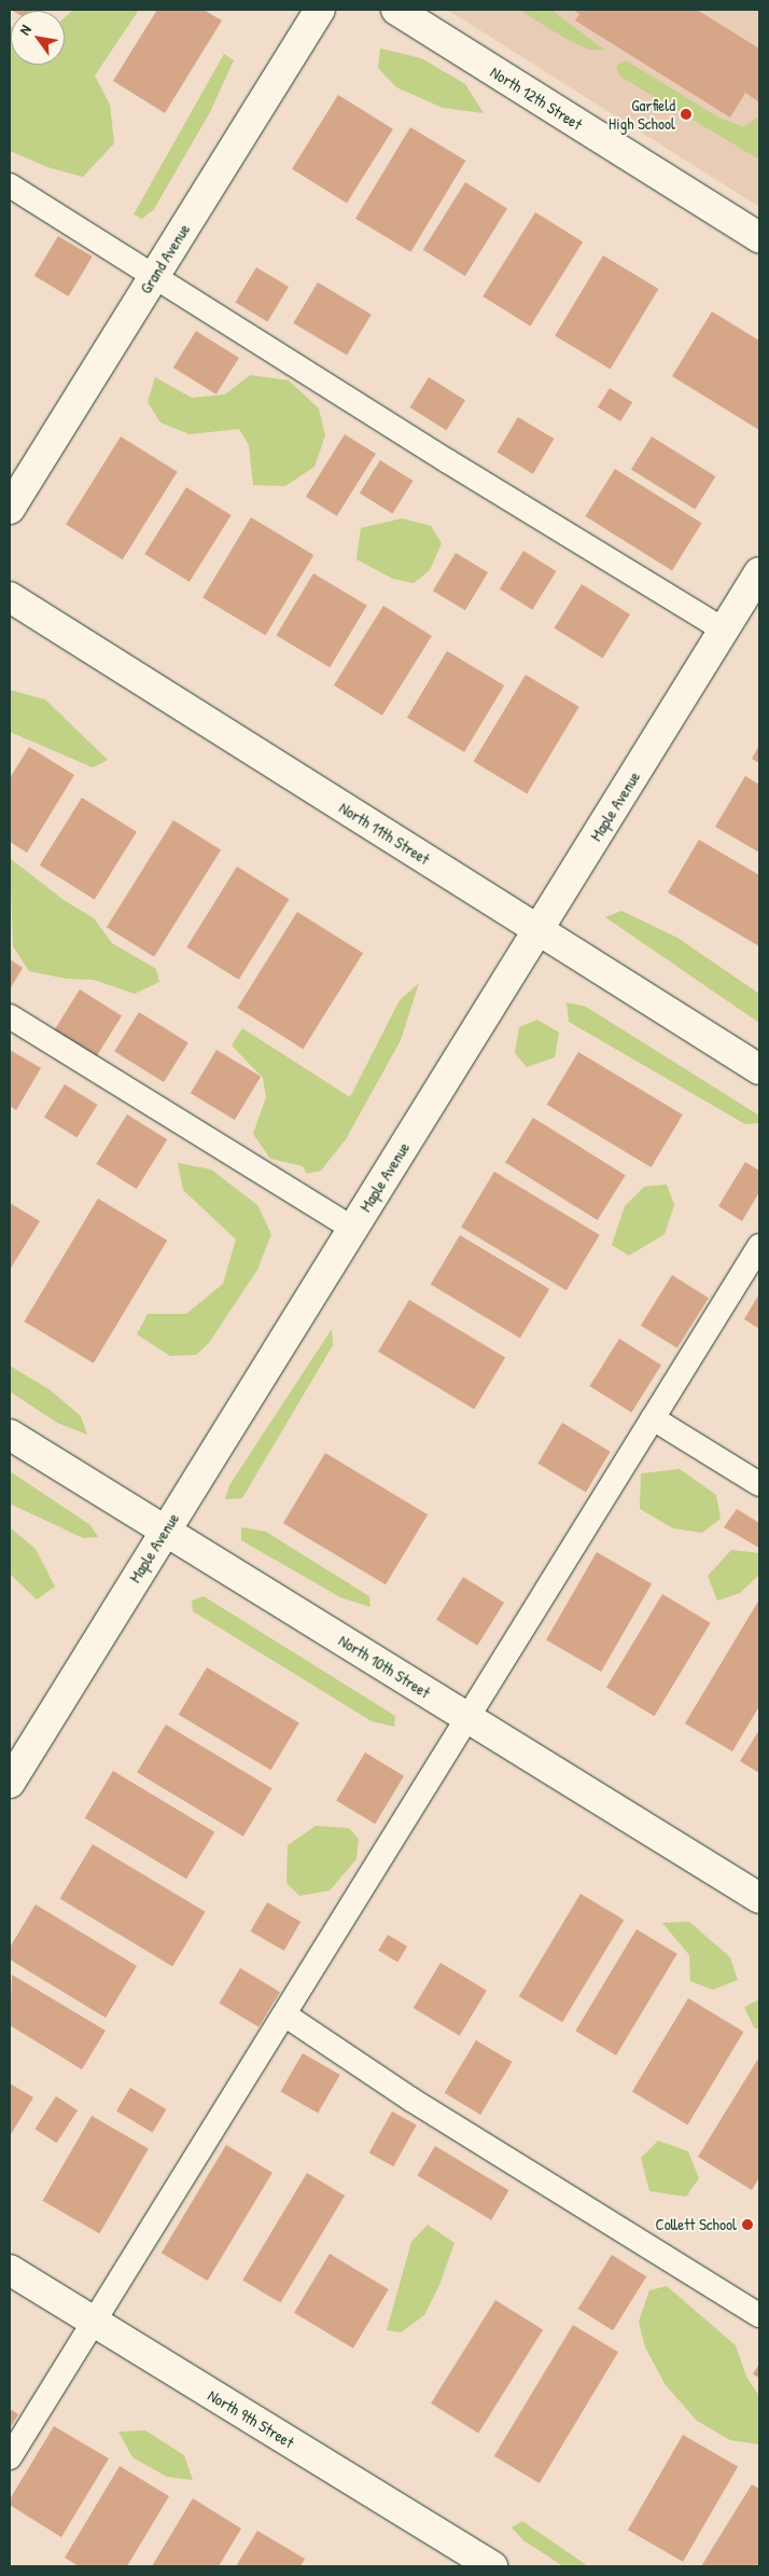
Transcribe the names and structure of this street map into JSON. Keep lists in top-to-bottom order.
{
  "streets": {
    "street": [
      "North 12th Street",
      "Grand Avenue",
      "Maple Avenue",
      "North 11th Street",
      "North 10th Street",
      "North 9th Street"
    ]
  },
  "crossings": [
    ["Maple Avenue", "North 11th Street"],
    ["Maple Avenue", "North 10th Street"]
  ],
  "places": ["Garfield High School", "Collett School"],
  "north": "top left"
}
